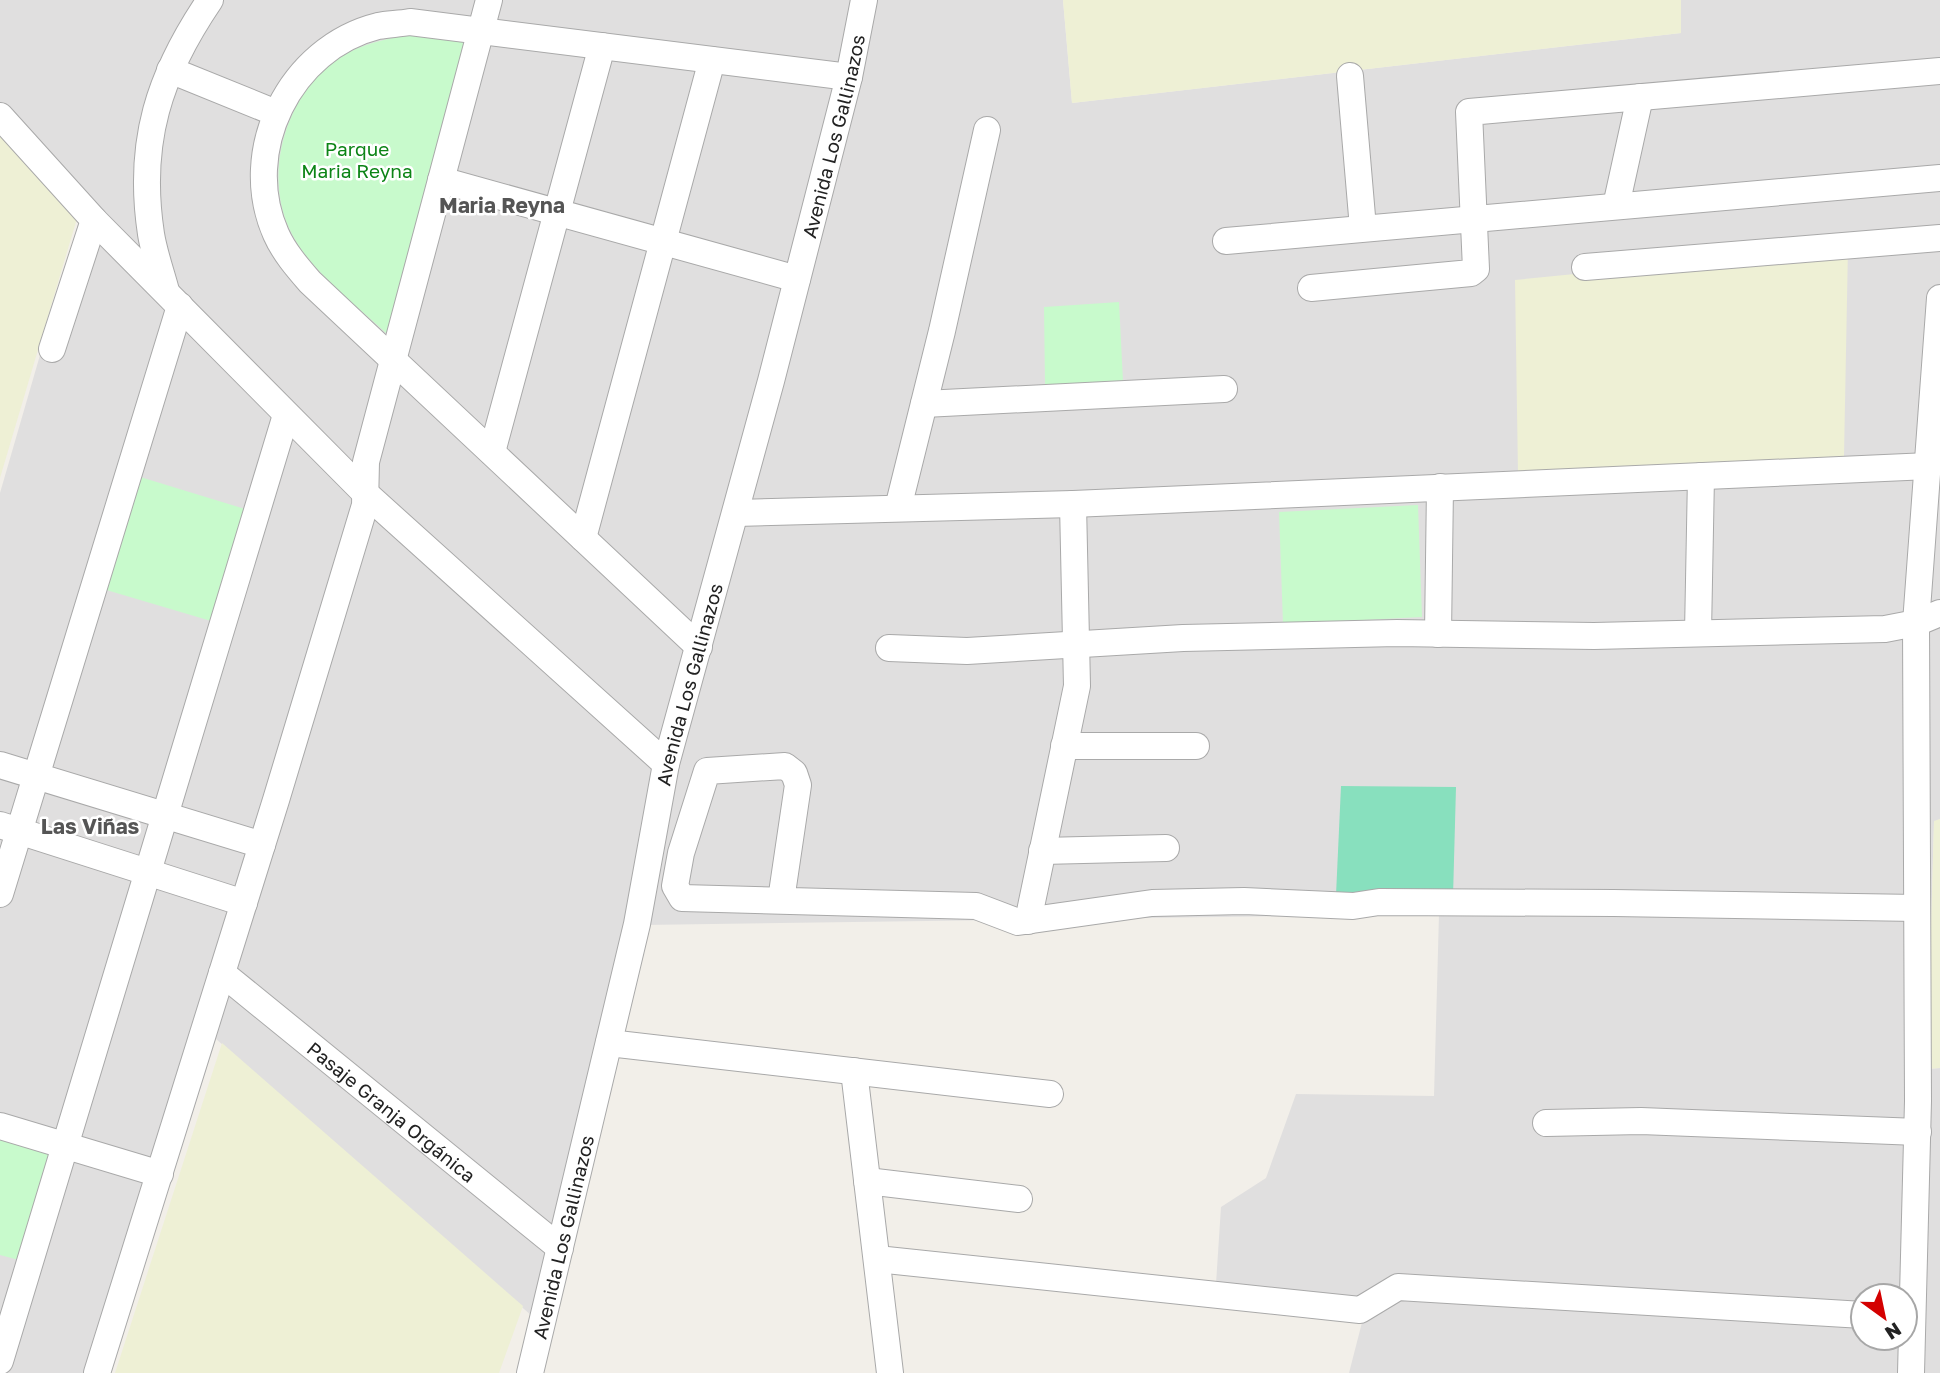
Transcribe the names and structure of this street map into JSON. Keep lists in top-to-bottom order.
{
  "streets": {
    "street": ["Avenida Los Gallinazos", "Pasaje Granja Orgánica"]
  },
  "crossings": [
    ["Avenida Los Gallinazos", "Pasaje Granja Orgánica"]
  ],
  "districts": ["Maria Reyna", "Las Viñas"],
  "parks": ["Parque Maria Reyna"],
  "north": "bottom right"
}
